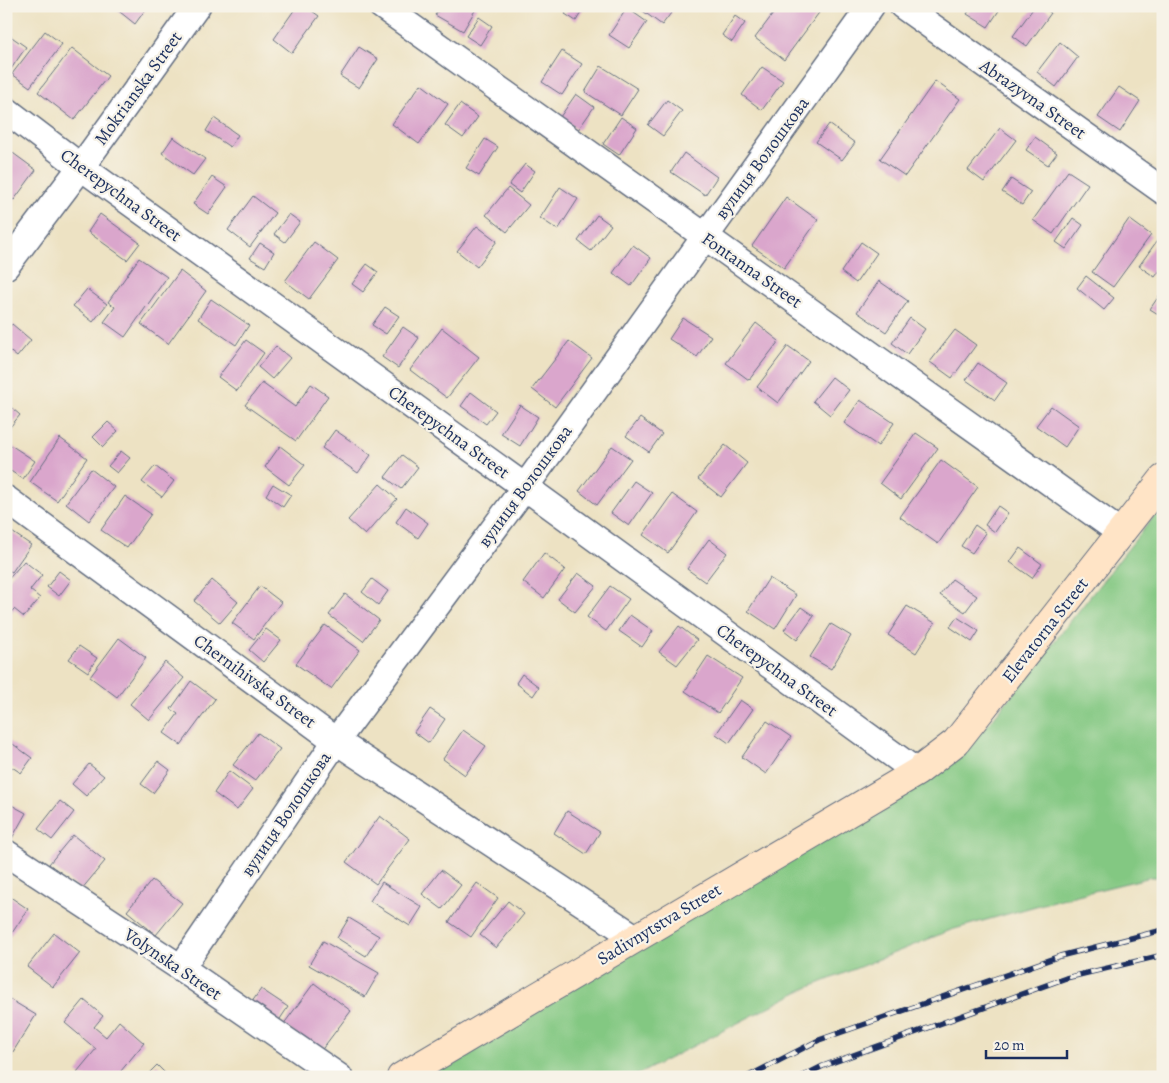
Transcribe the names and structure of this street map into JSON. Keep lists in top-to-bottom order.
{
  "streets": {
    "street": [
      "Mokrianska Street",
      "Abrazyvna Street",
      "вулиця Волошкова",
      "Cherepychna Street",
      "Fontanna Street",
      "Elevatorna Street",
      "Chernihivska Street",
      "Sadivnytstva Street",
      "Volynska Street"
    ]
  },
  "crossings": [
    ["Mokrianska Street", "Cherepychna Street"],
    ["вулиця Волошкова", "Cherepychna Street"],
    ["вулиця Волошкова", "Fontanna Street"],
    ["вулиця Волошкова", "Chernihivska Street"],
    ["вулиця Волошкова", "Volynska Street"],
    ["Cherepychna Street", "Elevatorna Street"],
    ["Cherepychna Street", "Sadivnytstva Street"],
    ["Fontanna Street", "Elevatorna Street"],
    ["Elevatorna Street", "Sadivnytstva Street"],
    ["Chernihivska Street", "Sadivnytstva Street"]
  ],
  "scale_bar": "20 m"
}
